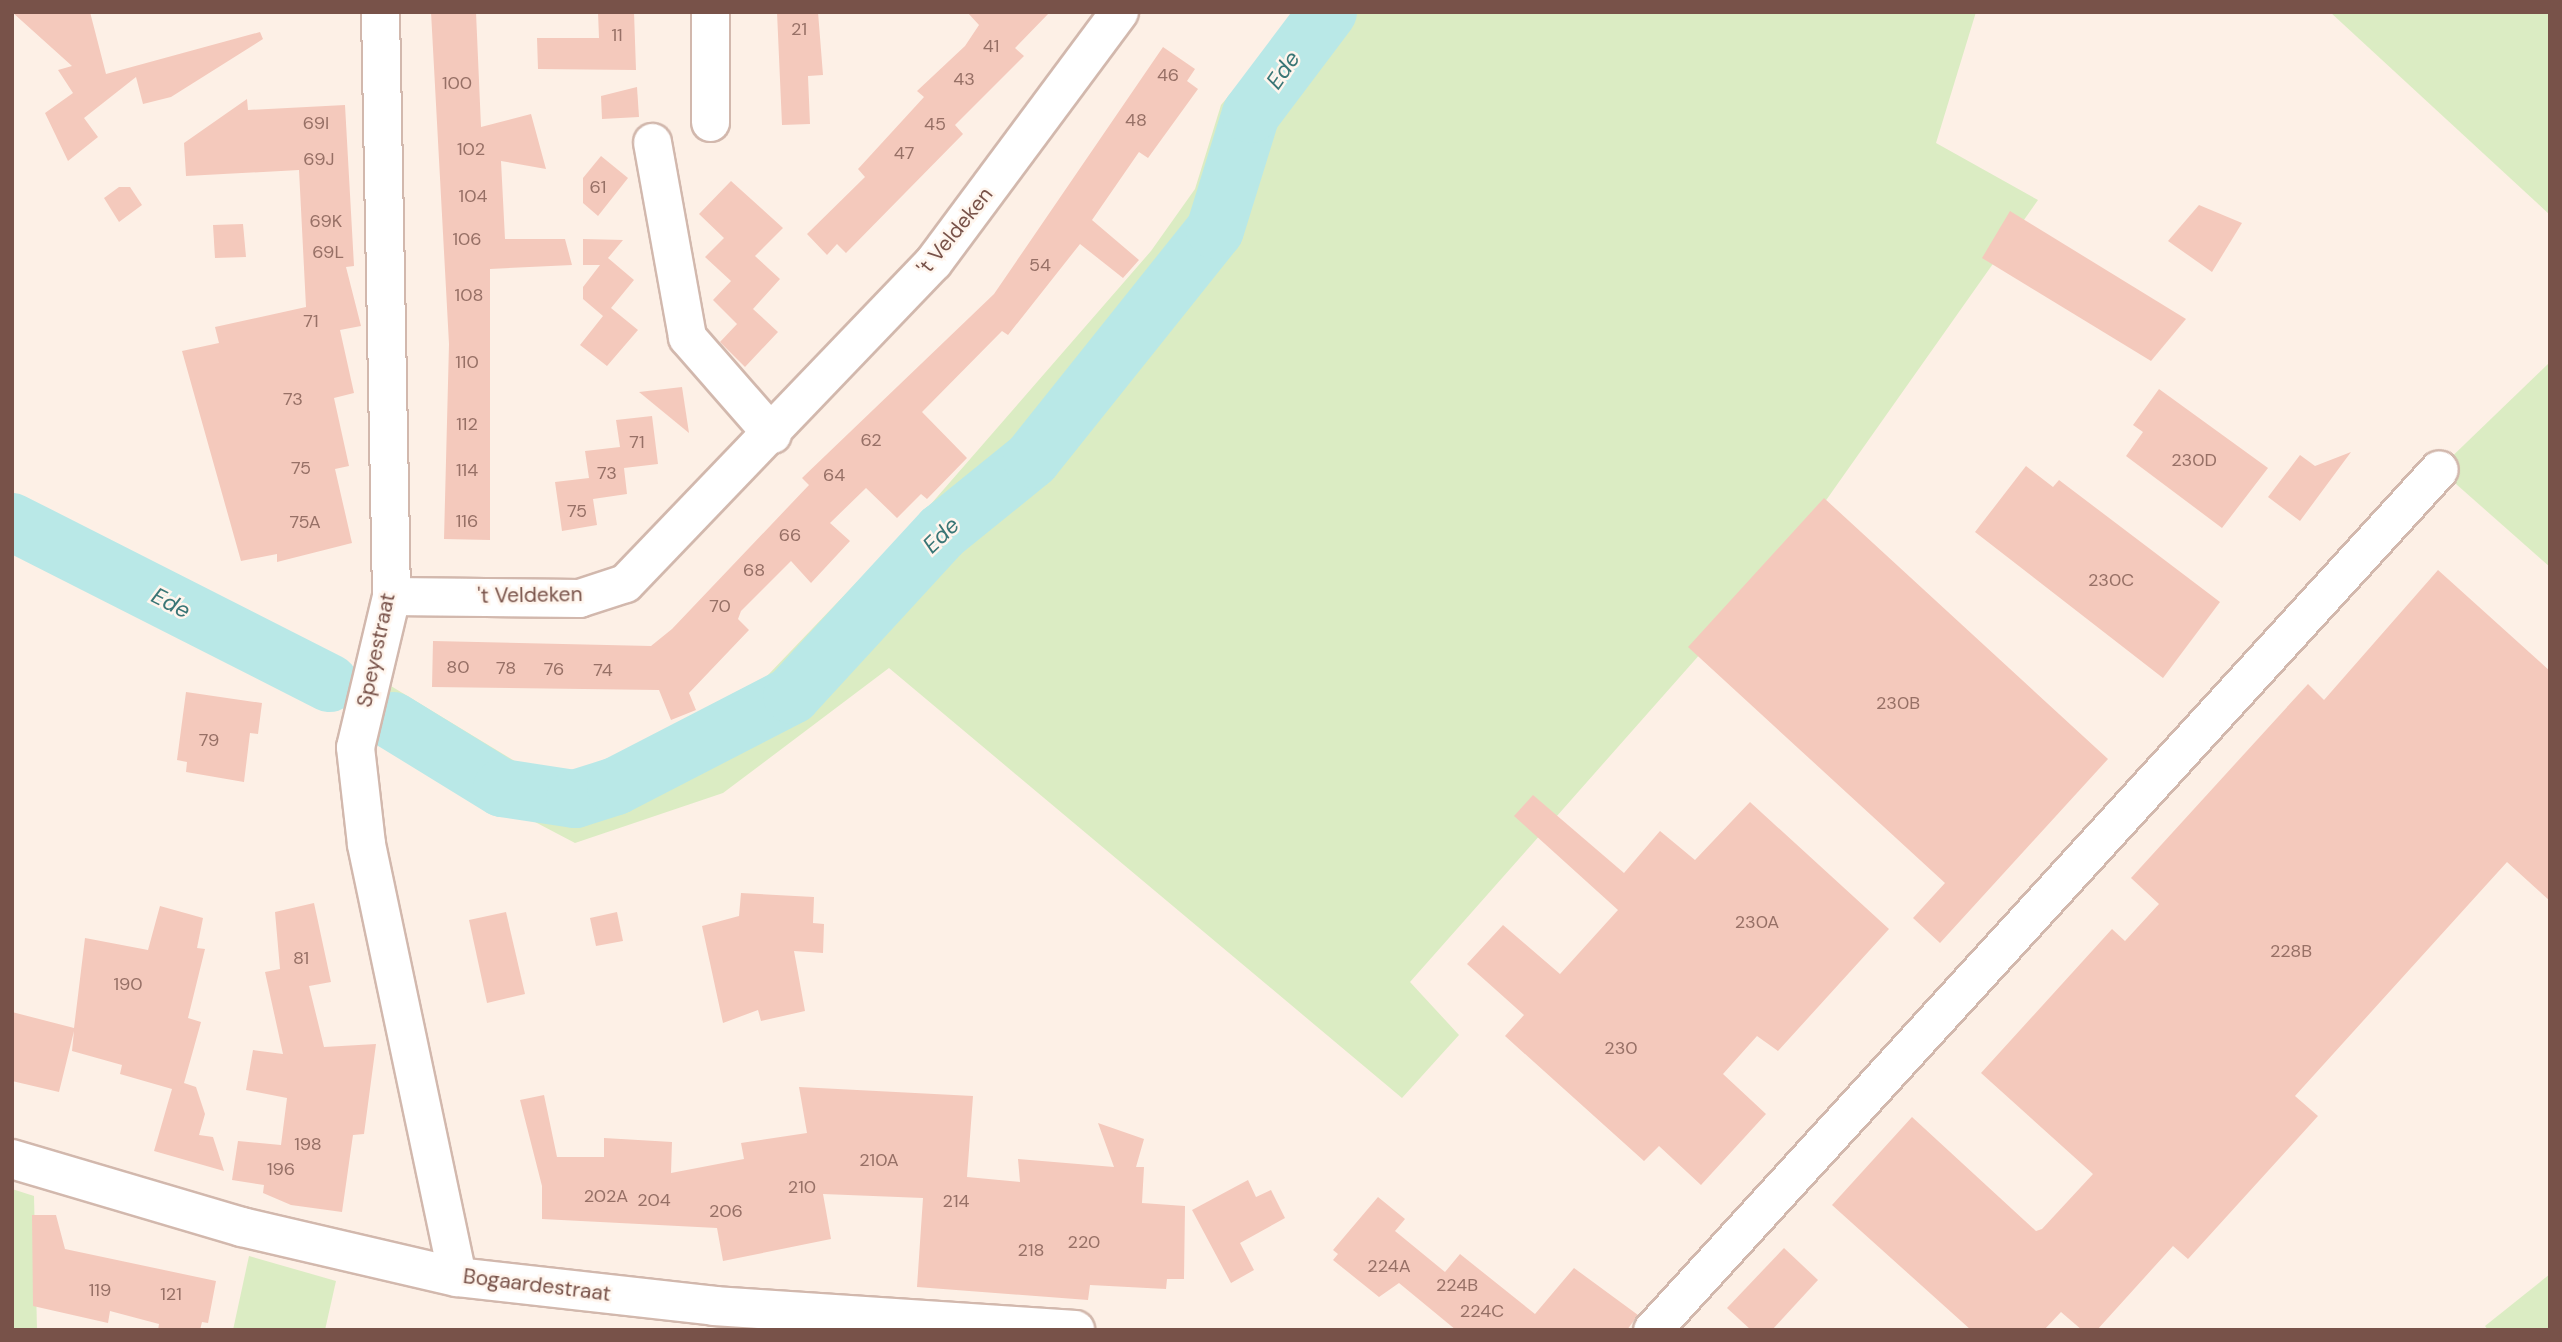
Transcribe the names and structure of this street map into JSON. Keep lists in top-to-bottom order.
{
  "streets": {
    "street": ["'t Veldeken", "Speyestraat", "Bogaardestraat"]
  },
  "crossings": [
    ["'t Veldeken", "Speyestraat"],
    ["Speyestraat", "Bogaardestraat"]
  ],
  "water": ["Ede"],
  "house_numbers": [
    "21",
    "11",
    "41",
    "46",
    "43",
    "100",
    "48",
    "69I",
    "45",
    "102",
    "47",
    "69J",
    "61",
    "104",
    "69K",
    "106",
    "69L",
    "54",
    "108",
    "71",
    "110",
    "73",
    "112",
    "62",
    "71",
    "230D",
    "75",
    "114",
    "73",
    "64",
    "75",
    "116",
    "75A",
    "66",
    "68",
    "230C",
    "70",
    "80",
    "78",
    "76",
    "74",
    "230B",
    "79",
    "230A",
    "228B",
    "81",
    "190",
    "230",
    "198",
    "210A",
    "196",
    "210",
    "202A",
    "204",
    "214",
    "206",
    "220",
    "218",
    "224A",
    "224B",
    "119",
    "121",
    "224C"
  ]
}
